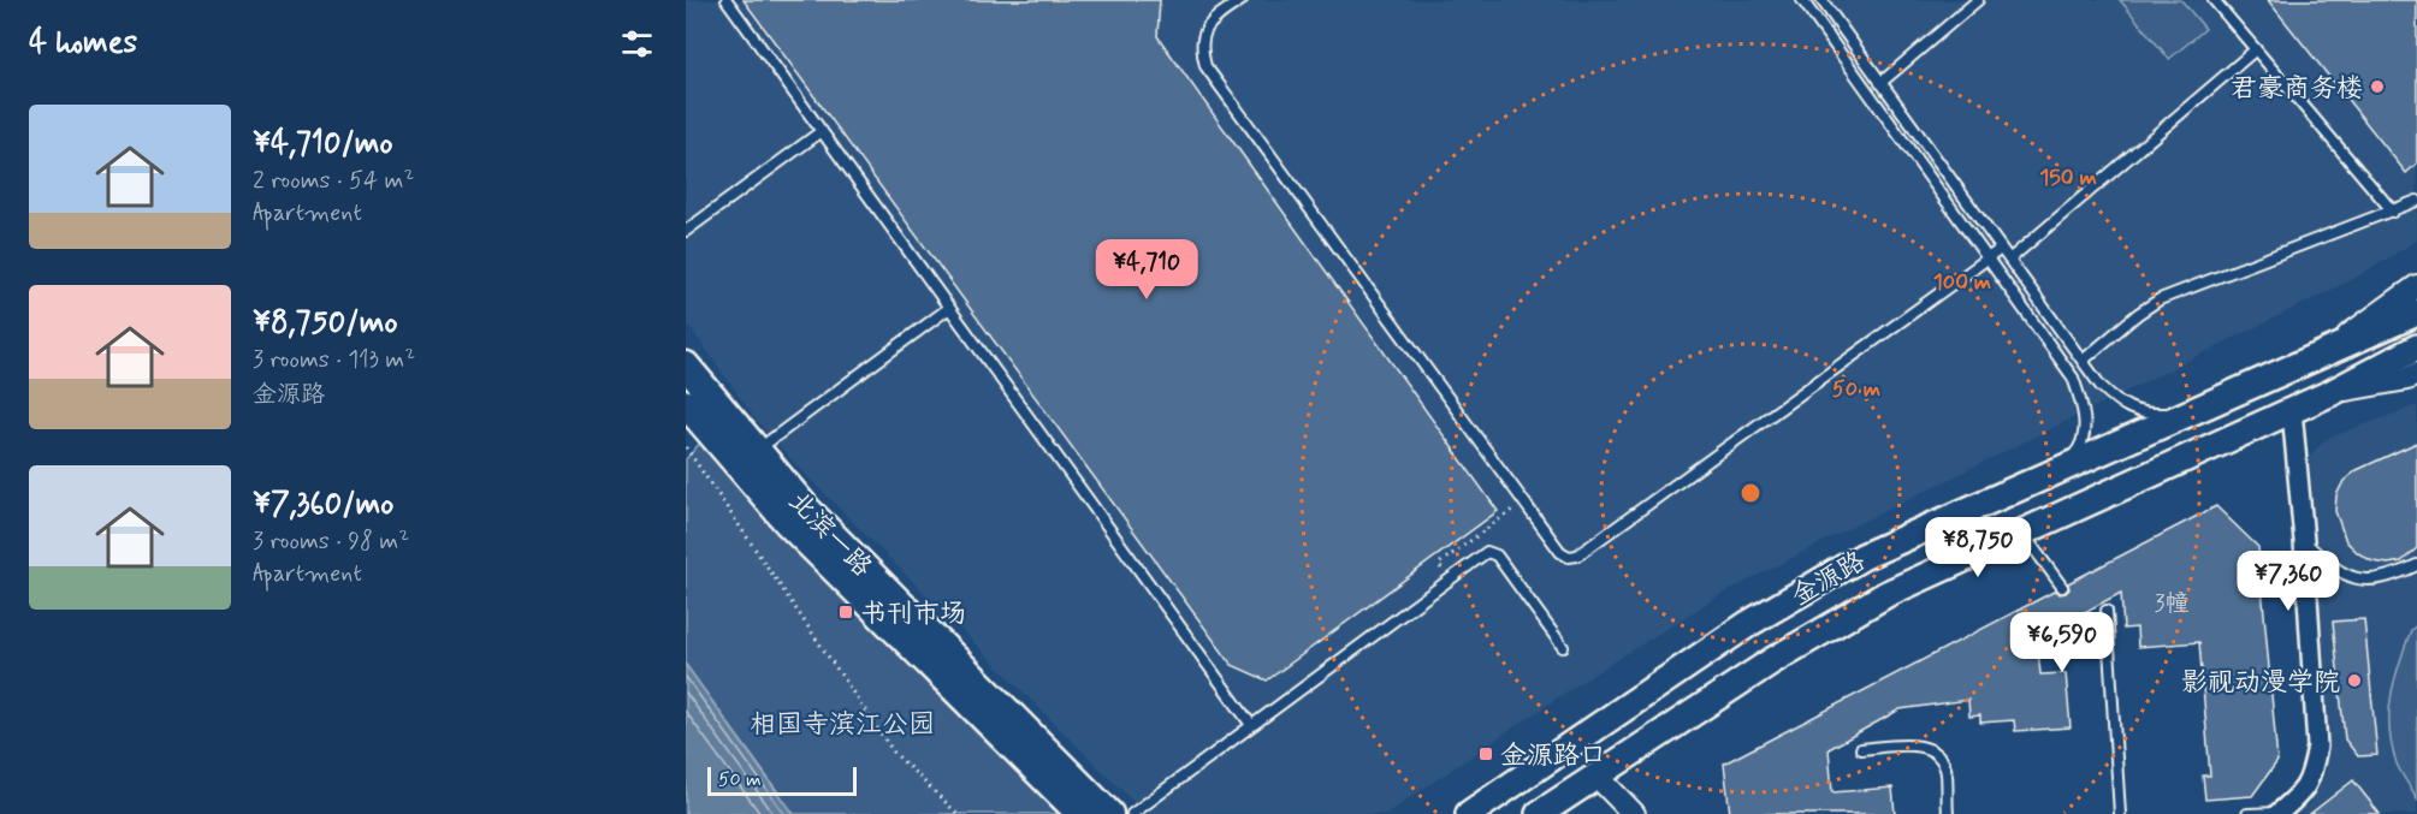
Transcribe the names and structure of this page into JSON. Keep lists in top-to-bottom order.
{
  "streets": {
    "main road": ["北滨一路", "金源路"]
  },
  "parks": ["相国寺滨江公园"],
  "places": {
    "other": ["君豪商务楼", "影视动漫学院"],
    "transit": ["书刊市场", "金源路口"]
  },
  "house_numbers": ["3幢"],
  "scale_bar": "50 m",
  "page": {
    "heading": "4 homes",
    "list": [
      {
        "name": "¥4,710/mo",
        "note": "2 rooms · 54 m² · Apartment"
      },
      {
        "name": "¥8,750/mo",
        "note": "3 rooms · 113 m² · 金源路"
      },
      {
        "name": "¥7,360/mo",
        "note": "3 rooms · 98 m² · Apartment"
      }
    ],
    "price": [
      "¥4,710",
      "¥8,750",
      "¥7,360",
      "¥6,590"
    ],
    "scale": "50 m"
  },
  "rings": ["150 m", "100 m", "50 m"]
}
